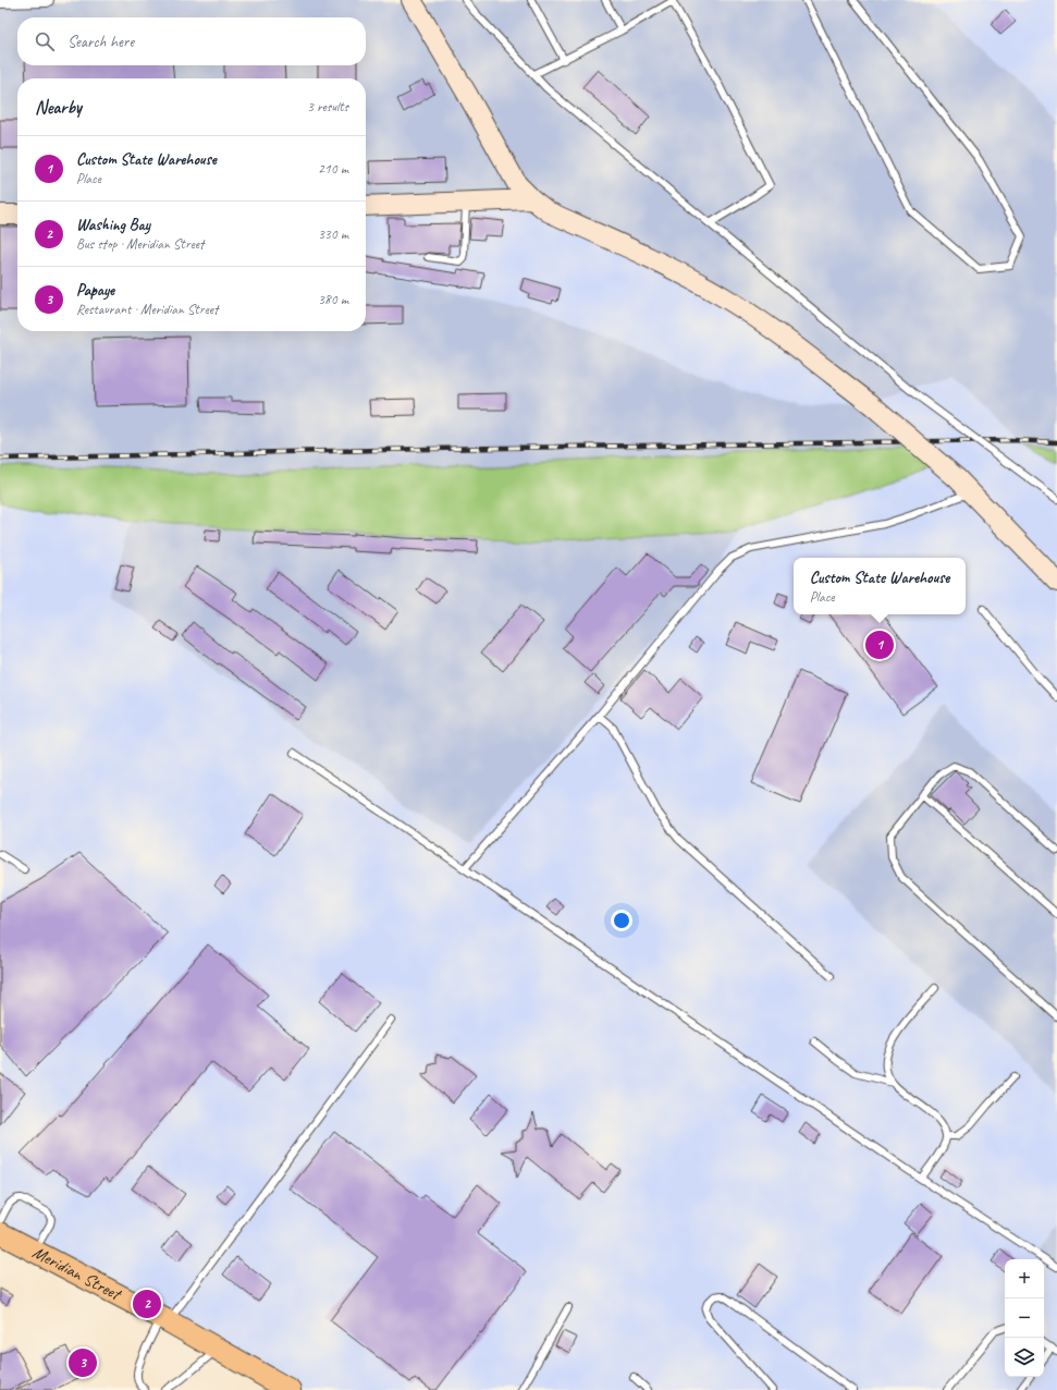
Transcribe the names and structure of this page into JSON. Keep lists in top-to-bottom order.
{
  "streets": {
    "main road": ["Meridian Street"]
  },
  "page": {
    "search": "Search here",
    "heading": ["Nearby", "3 results"],
    "list": [
      {
        "mark": "1",
        "name": "Custom State Warehouse",
        "note": "Place",
        "value": "210 m"
      },
      {
        "mark": "2",
        "name": "Washing Bay",
        "note": "Bus stop · Meridian Street",
        "value": "330 m"
      },
      {
        "mark": "3",
        "name": "Papaye",
        "note": "Restaurant · Meridian Street",
        "value": "380 m"
      }
    ],
    "popup": ["Custom State Warehouse", "Place"],
    "pins": ["1", "2", "3"],
    "map_buttons": ["+", "−"]
  }
}
